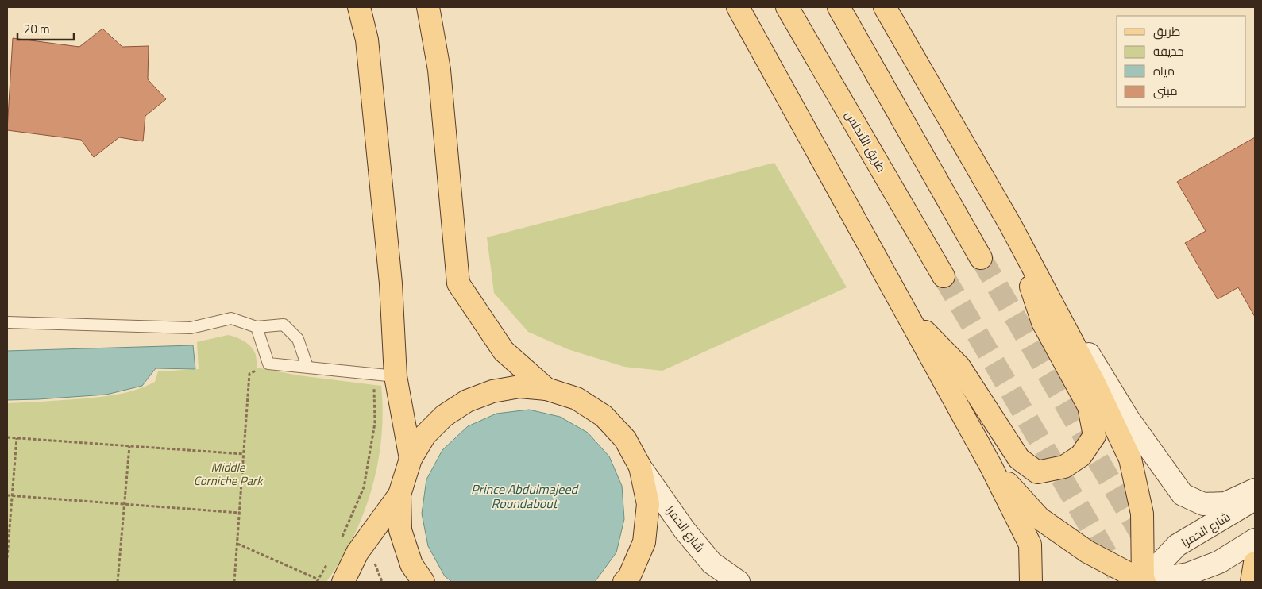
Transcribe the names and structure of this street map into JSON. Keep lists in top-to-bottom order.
{
  "streets": {
    "main road": ["طريق الأندلس", "شارع الحمرا"]
  },
  "water": ["Prince Abdulmajeed Roundabout"],
  "parks": ["Middle Corniche Park"],
  "legend": [
    "طريق",
    "حديقة",
    "مياه",
    "مبنى"
  ],
  "scale_bar": "20 m"
}
